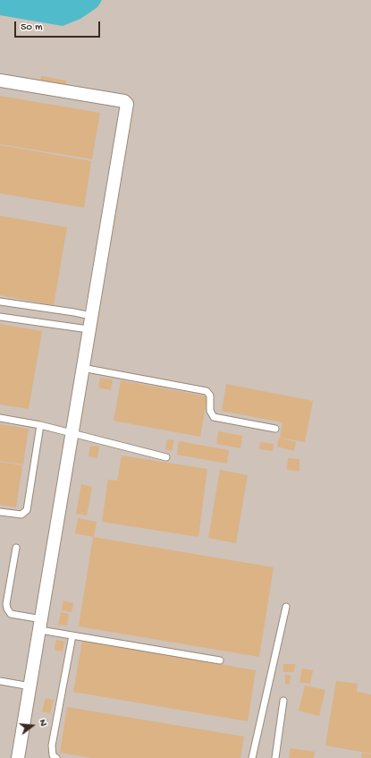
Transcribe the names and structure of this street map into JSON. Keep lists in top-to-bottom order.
{
  "scale_bar": "50 m",
  "north": "right"
}
